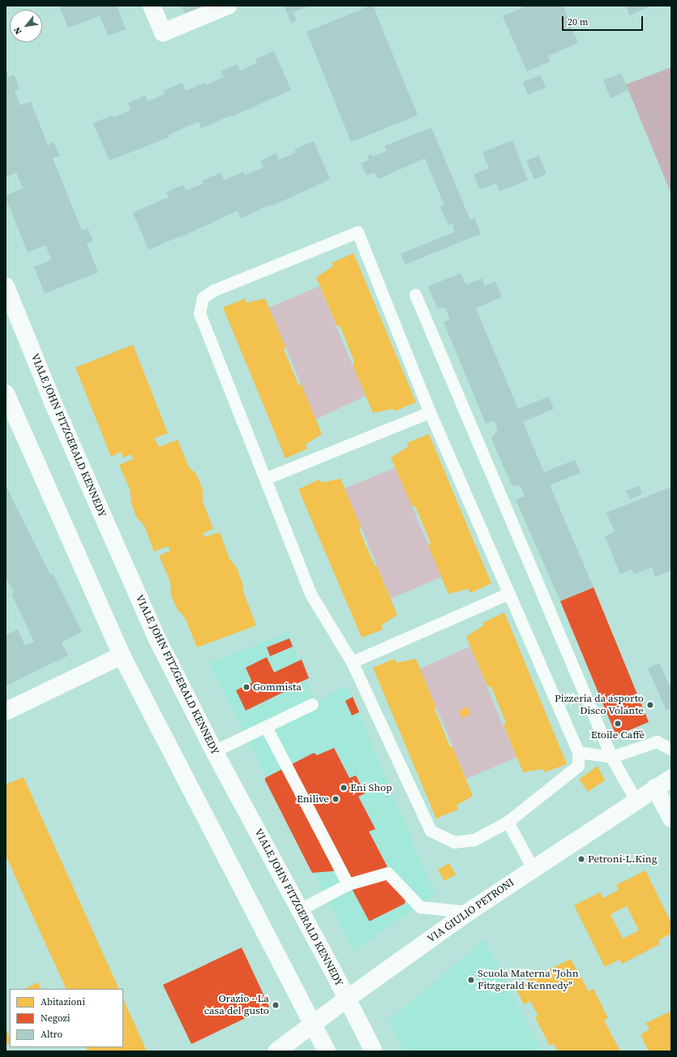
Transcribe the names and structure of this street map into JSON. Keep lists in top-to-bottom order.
{
  "streets": {
    "main road": ["VIALE JOHN FITZGERALD KENNEDY", "VIA GIULIO PETRONI"]
  },
  "crossings": [
    ["VIALE JOHN FITZGERALD KENNEDY", "VIA GIULIO PETRONI"]
  ],
  "places": [
    "Gommista",
    "Pizzeria da asporto Disco Volante",
    "Etoile Caffè",
    "Eni Shop",
    "Enilive",
    "Petroni-L.King",
    "Scuola Materna \"John Fitzgerald Kennedy\"",
    "Orazio - La casa del gusto"
  ],
  "legend": ["Abitazioni", "Negozi", "Altro"],
  "scale_bar": "20 m",
  "north": "bottom left"
}
